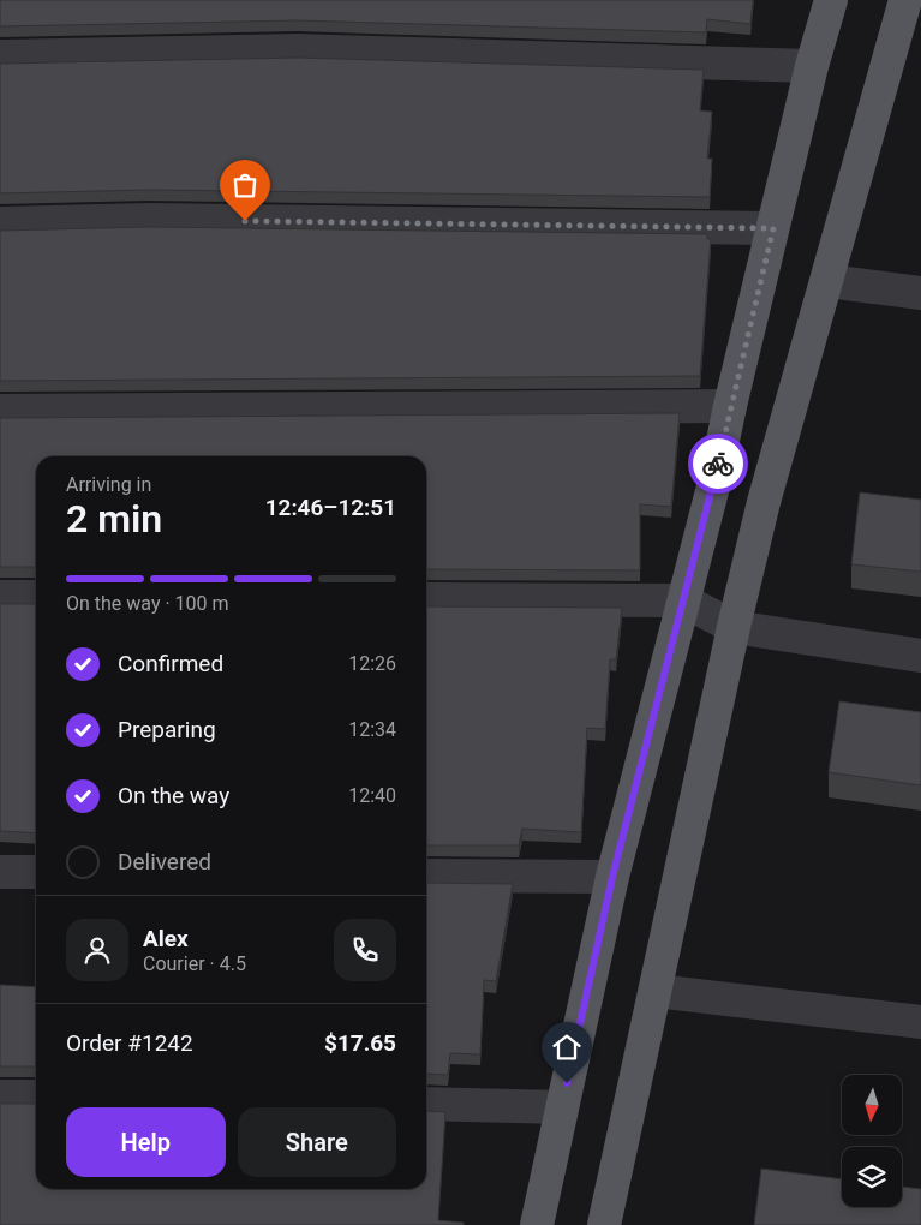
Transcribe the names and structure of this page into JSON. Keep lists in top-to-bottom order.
{
  "north": "bottom",
  "page": {
    "heading": ["2 min", "Arriving in", "12:46–12:51"],
    "panel": [
      "Alex",
      "Courier · 4.5",
      "Order #1242",
      "$17.65"
    ],
    "bar": "On the way · 100 m",
    "list": [
      ["Confirmed", "12:26"],
      ["Preparing", "12:34"],
      ["On the way", "12:40"],
      "Delivered"
    ],
    "buttons": ["Help", "Share"]
  }
}
